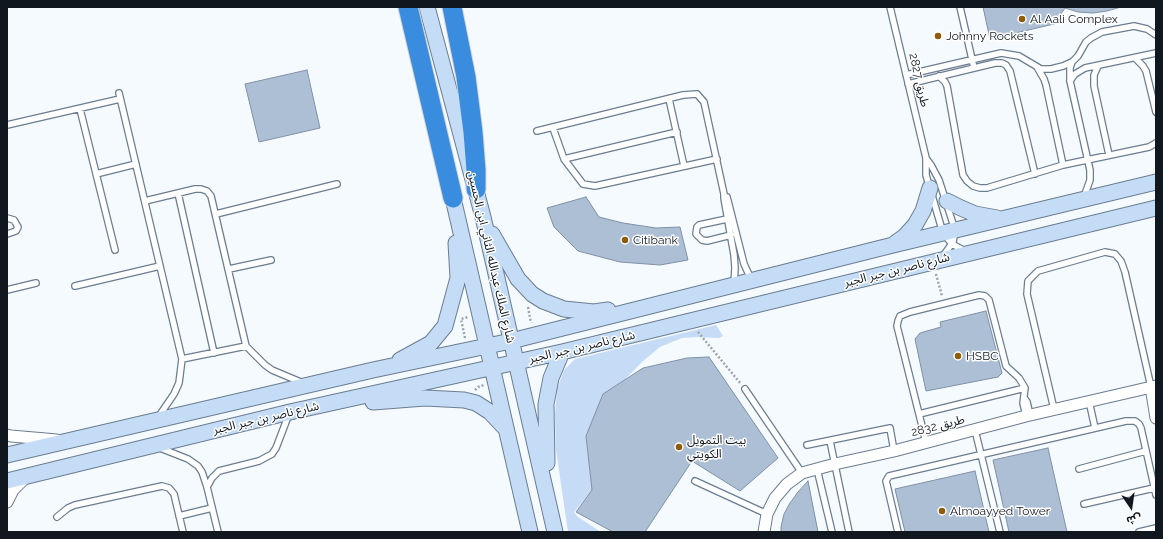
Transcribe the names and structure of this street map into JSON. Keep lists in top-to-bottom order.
{
  "streets": {
    "main road": ["شارع الملك عبدالله الثاني ابن الحسين", "شارع ناصر بن جبر الجبر"],
    "street": ["طريق 2832"],
    "lane": ["طريق 2827"]
  },
  "crossings": [
    ["طريق 2827", "شارع ناصر بن جبر الجبر"],
    ["شارع الملك عبدالله الثاني ابن الحسين", "شارع ناصر بن جبر الجبر"]
  ],
  "places": [
    "Al Aali Complex",
    "Johnny Rockets",
    "Citibank",
    "HSBC",
    "بيت التمويل الكويتي",
    "Almoayyed Tower"
  ],
  "north": "bottom"
}
